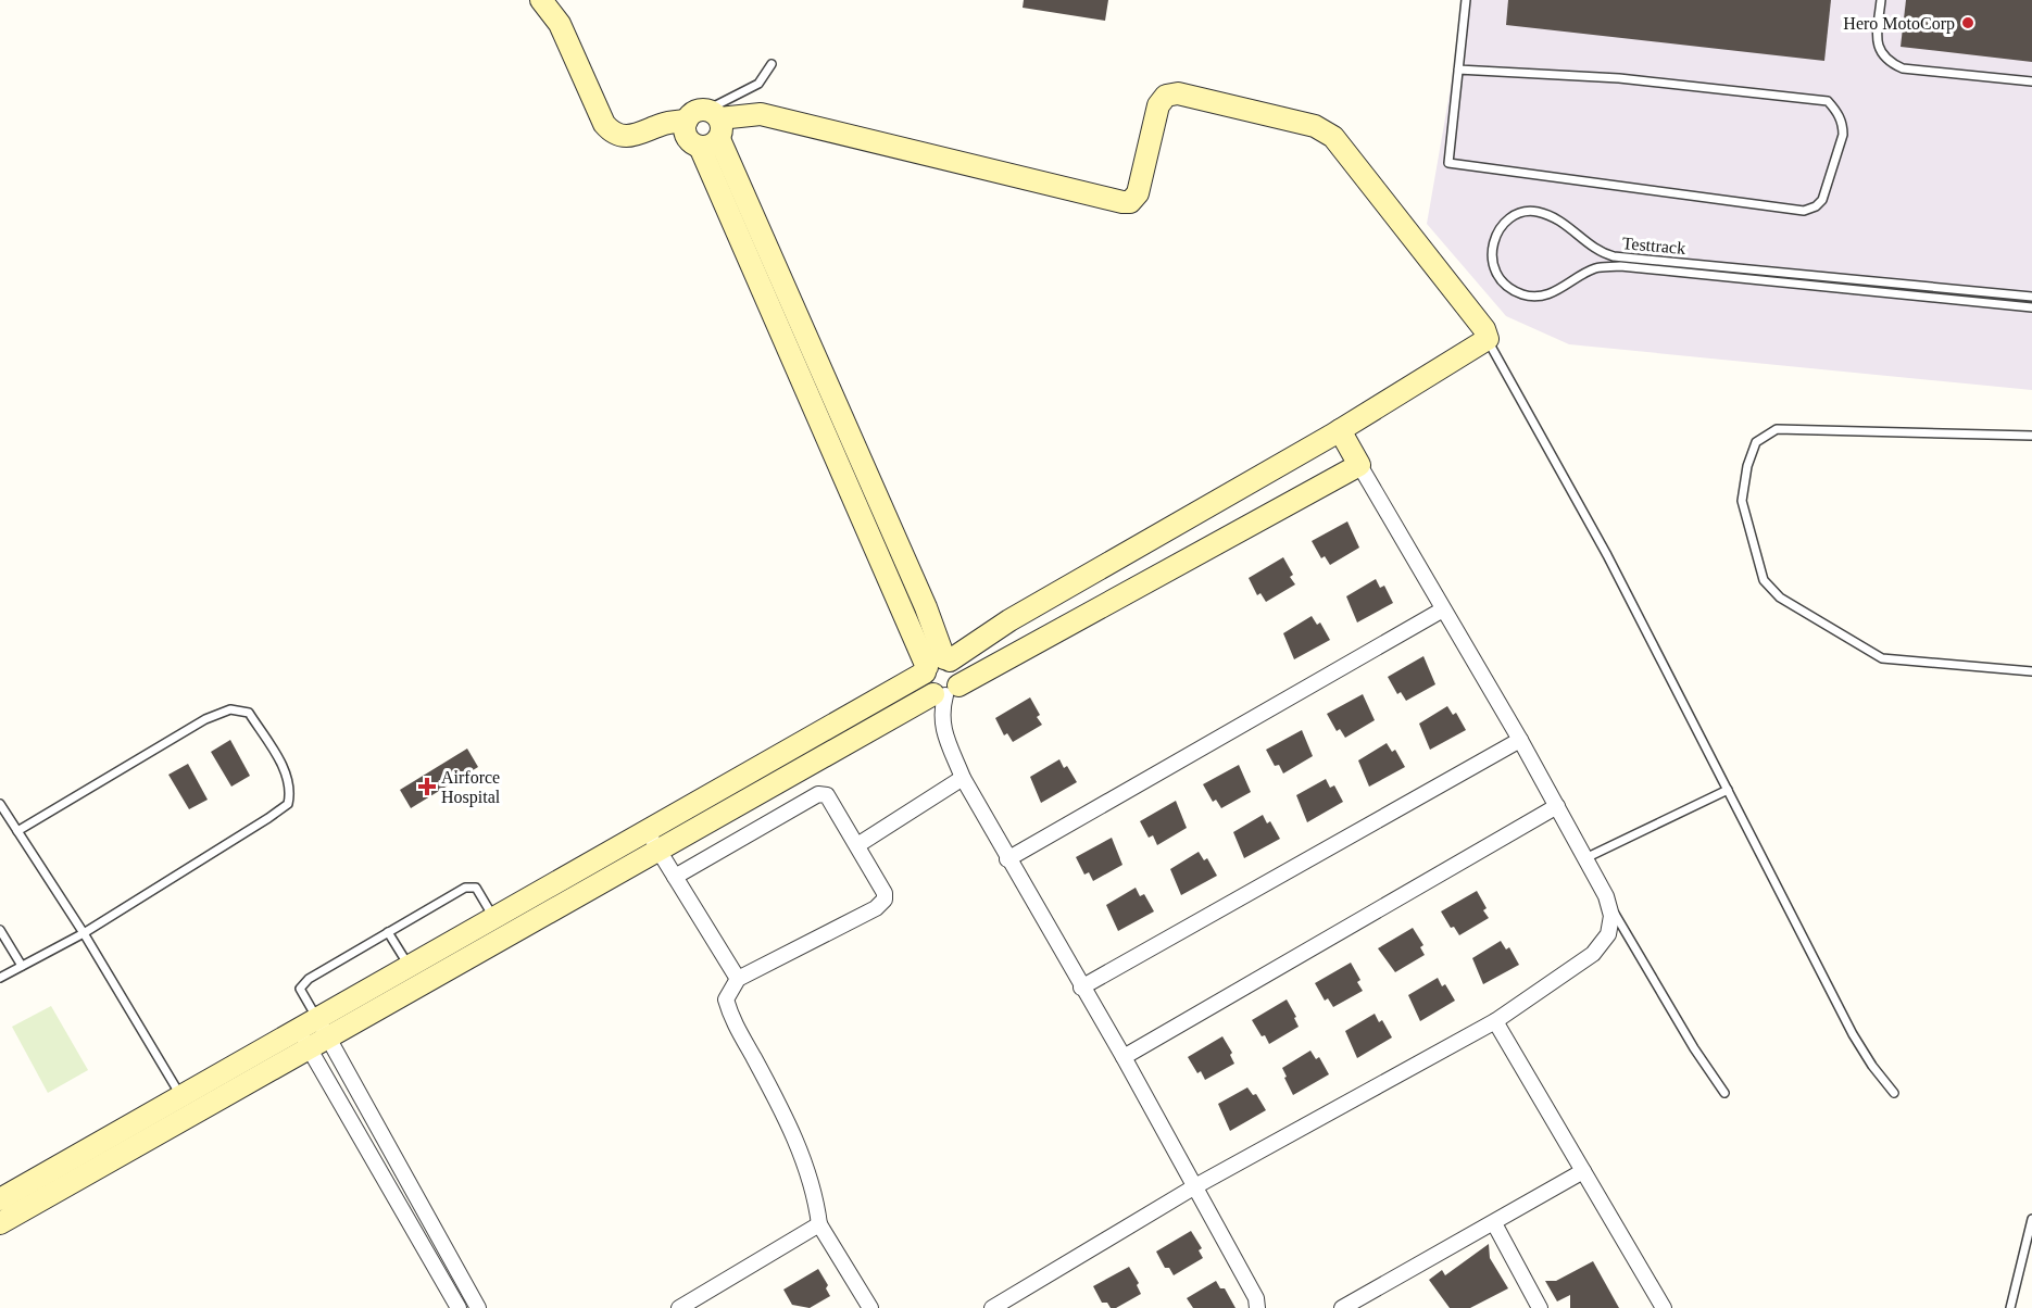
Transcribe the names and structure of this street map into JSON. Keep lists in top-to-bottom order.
{
  "streets": {
    "lane": ["Testtrack"]
  },
  "places": {
    "other": ["Hero MotoCorp"],
    "health": ["Airforce Hospital"]
  }
}
